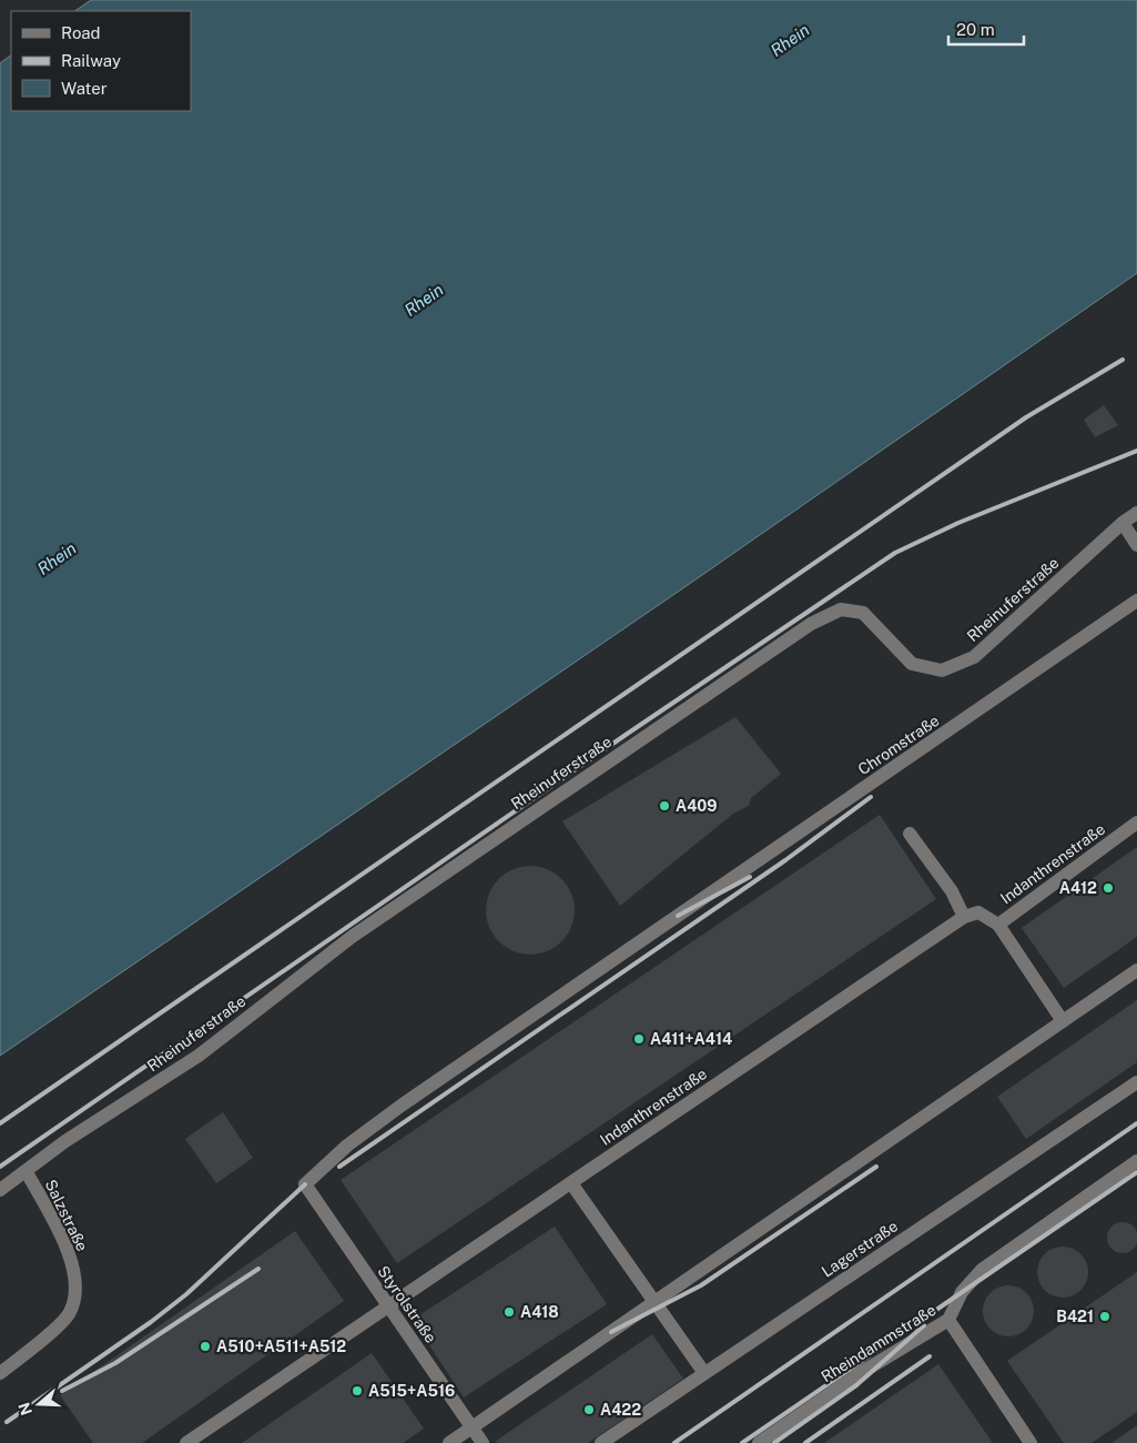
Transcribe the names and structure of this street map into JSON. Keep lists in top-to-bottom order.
{
  "streets": {
    "street": [
      "Rheinuferstraße",
      "Chromstraße",
      "Indanthrenstraße",
      "Salzstraße",
      "Lagerstraße",
      "Styrolstraße",
      "Rheindammstraße"
    ]
  },
  "crossings": [
    ["Rheinuferstraße", "Salzstraße"],
    ["Chromstraße", "Styrolstraße"],
    ["Indanthrenstraße", "Styrolstraße"]
  ],
  "water": ["Rhein"],
  "places": [
    "A409",
    "A412",
    "A411+A414",
    "A418",
    "B421",
    "A510+A511+A512",
    "A515+A516",
    "A422"
  ],
  "legend": ["Road", "Railway", "Water"],
  "scale_bar": "20 m",
  "north": "left"
}
